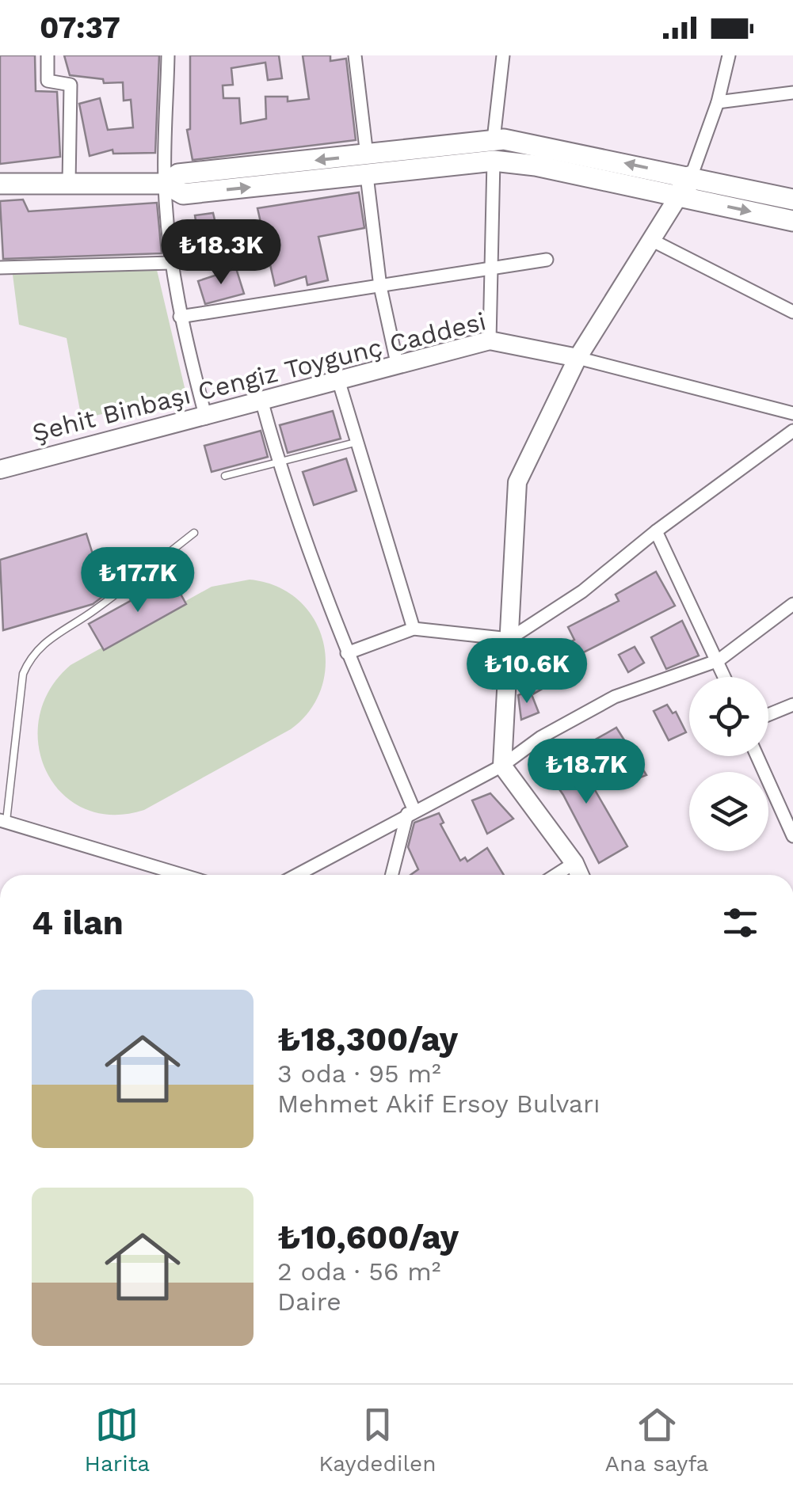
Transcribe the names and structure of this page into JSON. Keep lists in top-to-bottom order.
{
  "streets": {
    "street": ["Şehit Binbaşı Cengiz Toygunç Caddesi"]
  },
  "page": {
    "status": "07:37",
    "price": [
      "₺18.3K",
      "₺17.7K",
      "₺10.6K",
      "₺18.7K"
    ],
    "heading": "4 ilan",
    "list": [
      {
        "name": "₺18,300/ay",
        "note": "3 oda · 95 m² · Mehmet Akif Ersoy Bulvarı"
      },
      {
        "name": "₺10,600/ay",
        "note": "2 oda · 56 m² · Daire"
      }
    ],
    "tabs": ["Harita", "Kaydedilen", "Ana sayfa"]
  }
}
